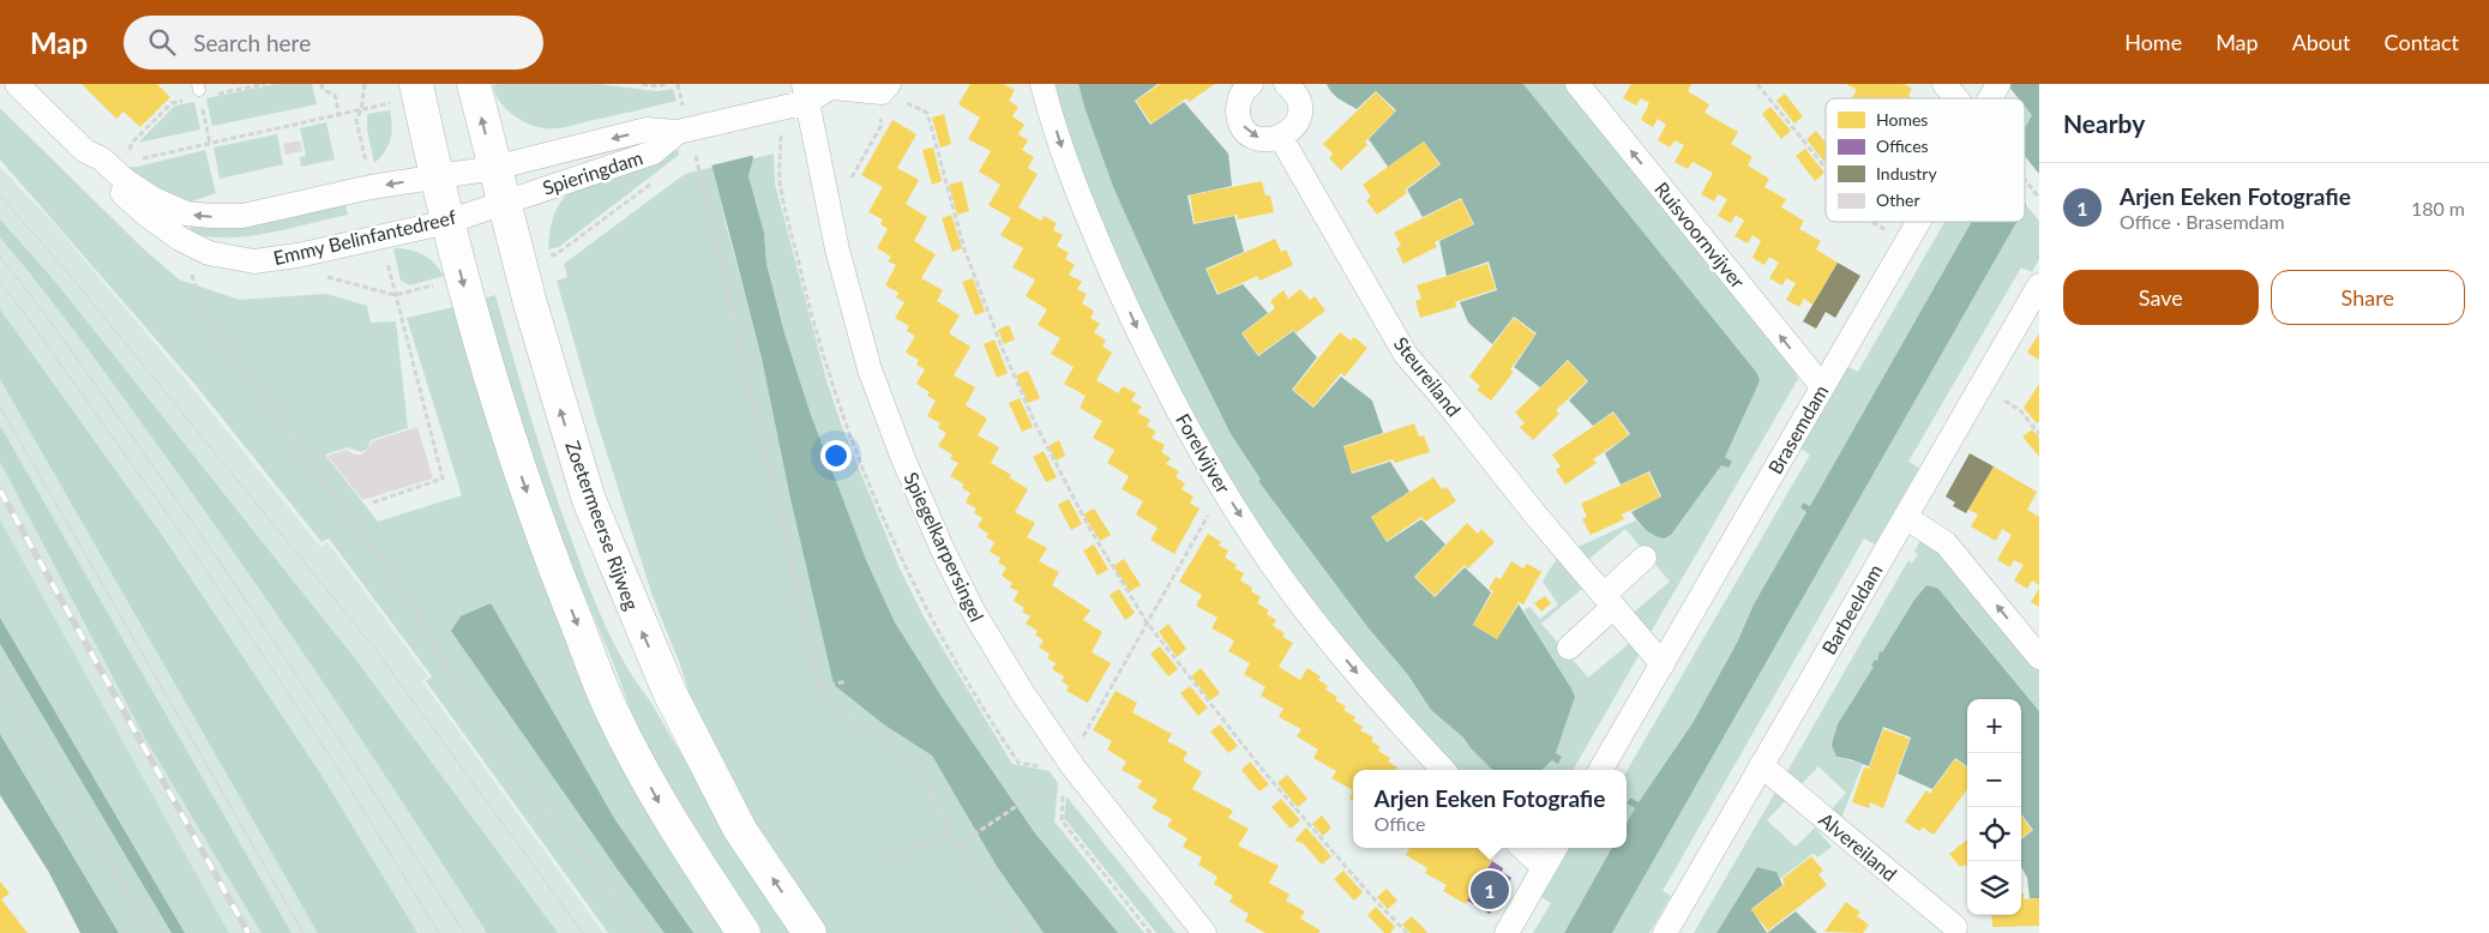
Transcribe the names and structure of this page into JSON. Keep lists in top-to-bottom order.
{
  "streets": {
    "main road": ["Zoetermeerse Rijweg"],
    "street": [
      "Spieringdam",
      "Ruisvoornvijver",
      "Emmy Belinfantedreef",
      "Steureiland",
      "Brasemdam",
      "Forelvijver",
      "Spiegelkarpersingel",
      "Barbeeldam",
      "Alvereiland"
    ]
  },
  "crossings": [
    ["Spieringdam", "Emmy Belinfantedreef"],
    ["Spieringdam", "Zoetermeerse Rijweg"],
    ["Spieringdam", "Spiegelkarpersingel"],
    ["Ruisvoornvijver", "Brasemdam"],
    ["Emmy Belinfantedreef", "Zoetermeerse Rijweg"],
    ["Steureiland", "Brasemdam"],
    ["Barbeeldam", "Alvereiland"]
  ],
  "one_way": ["Ruisvoornvijver", "Forelvijver"],
  "legend": [
    "Homes",
    "Offices",
    "Industry",
    "Other"
  ],
  "page": {
    "header": "Map",
    "search": "Search here",
    "nav": [
      "Home",
      "Map",
      "About",
      "Contact"
    ],
    "heading": "Nearby",
    "list": [
      {
        "mark": "1",
        "name": "Arjen Eeken Fotografie",
        "note": "Office · Brasemdam",
        "value": "180 m"
      }
    ],
    "buttons": ["Save", "Share"],
    "map_buttons": ["+", "−"],
    "popup": ["Arjen Eeken Fotografie", "Office"],
    "pins": "1"
  }
}
